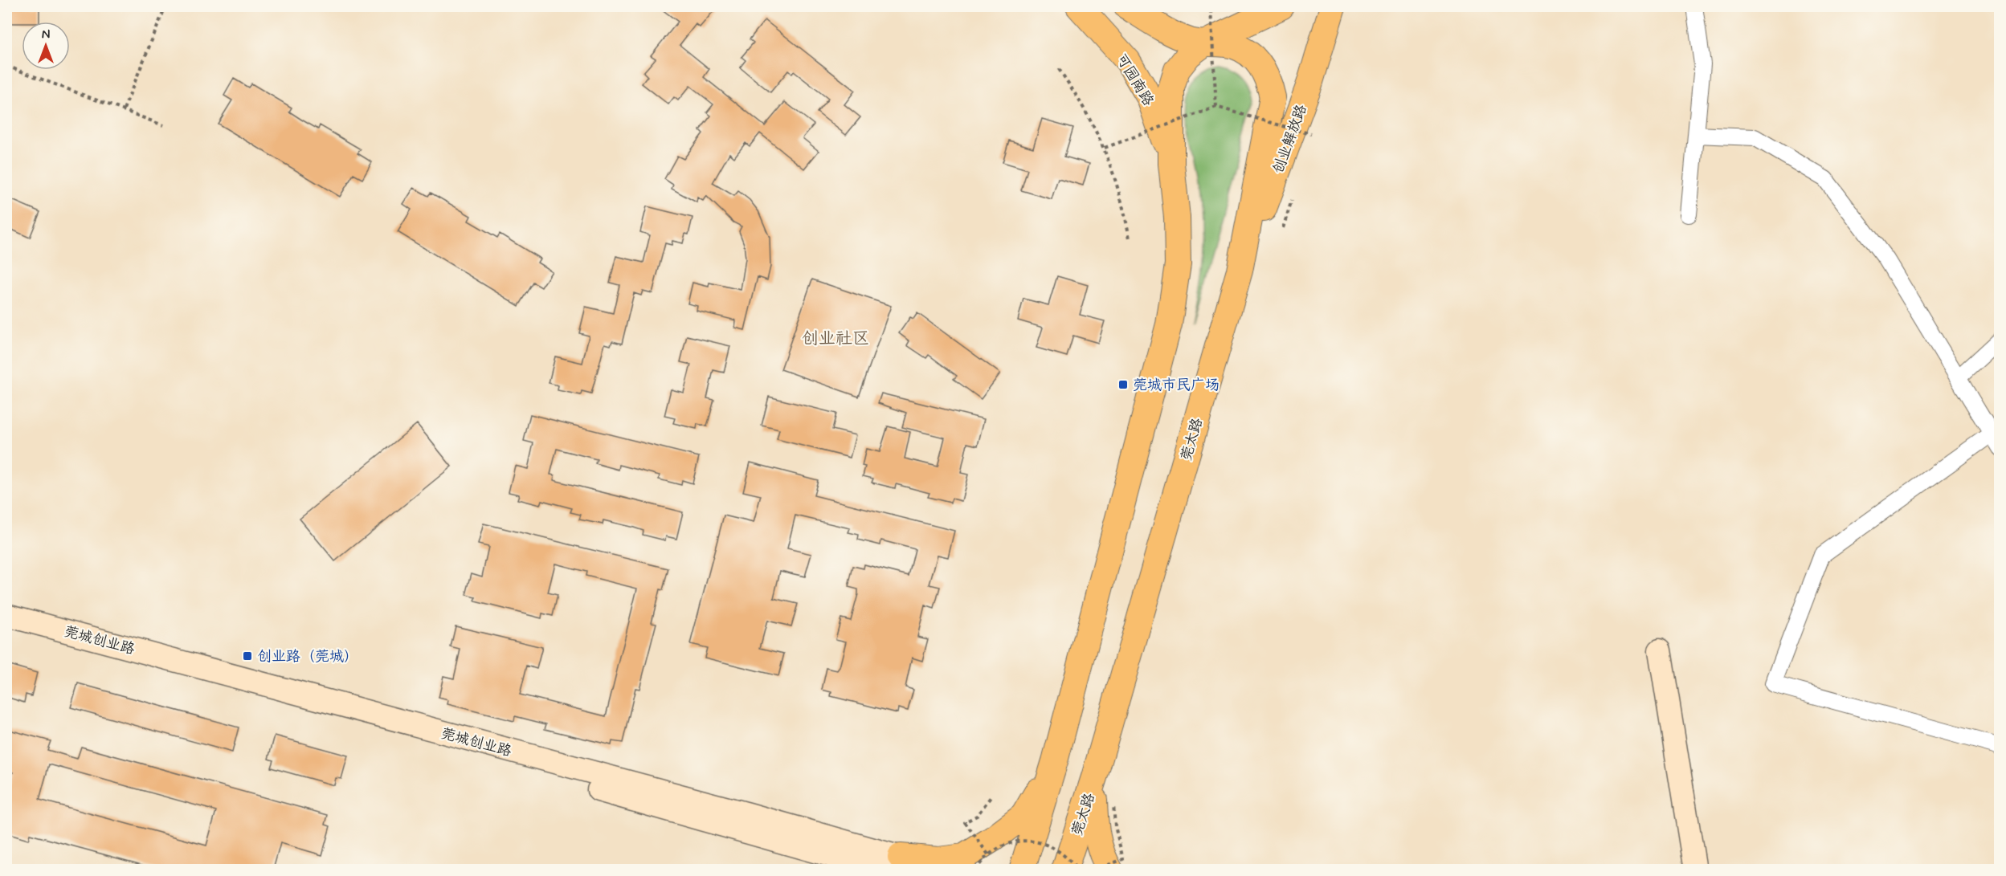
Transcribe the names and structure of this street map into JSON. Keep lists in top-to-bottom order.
{
  "streets": {
    "main road": ["可园南路", "创业解放路", "莞太路"],
    "street": ["莞城创业路"]
  },
  "crossings": [
    ["创业解放路", "莞太路"]
  ],
  "districts": ["创业社区"],
  "places": {
    "transit": ["莞城市民广场", "创业路（莞城）"]
  },
  "north": "top"
}
